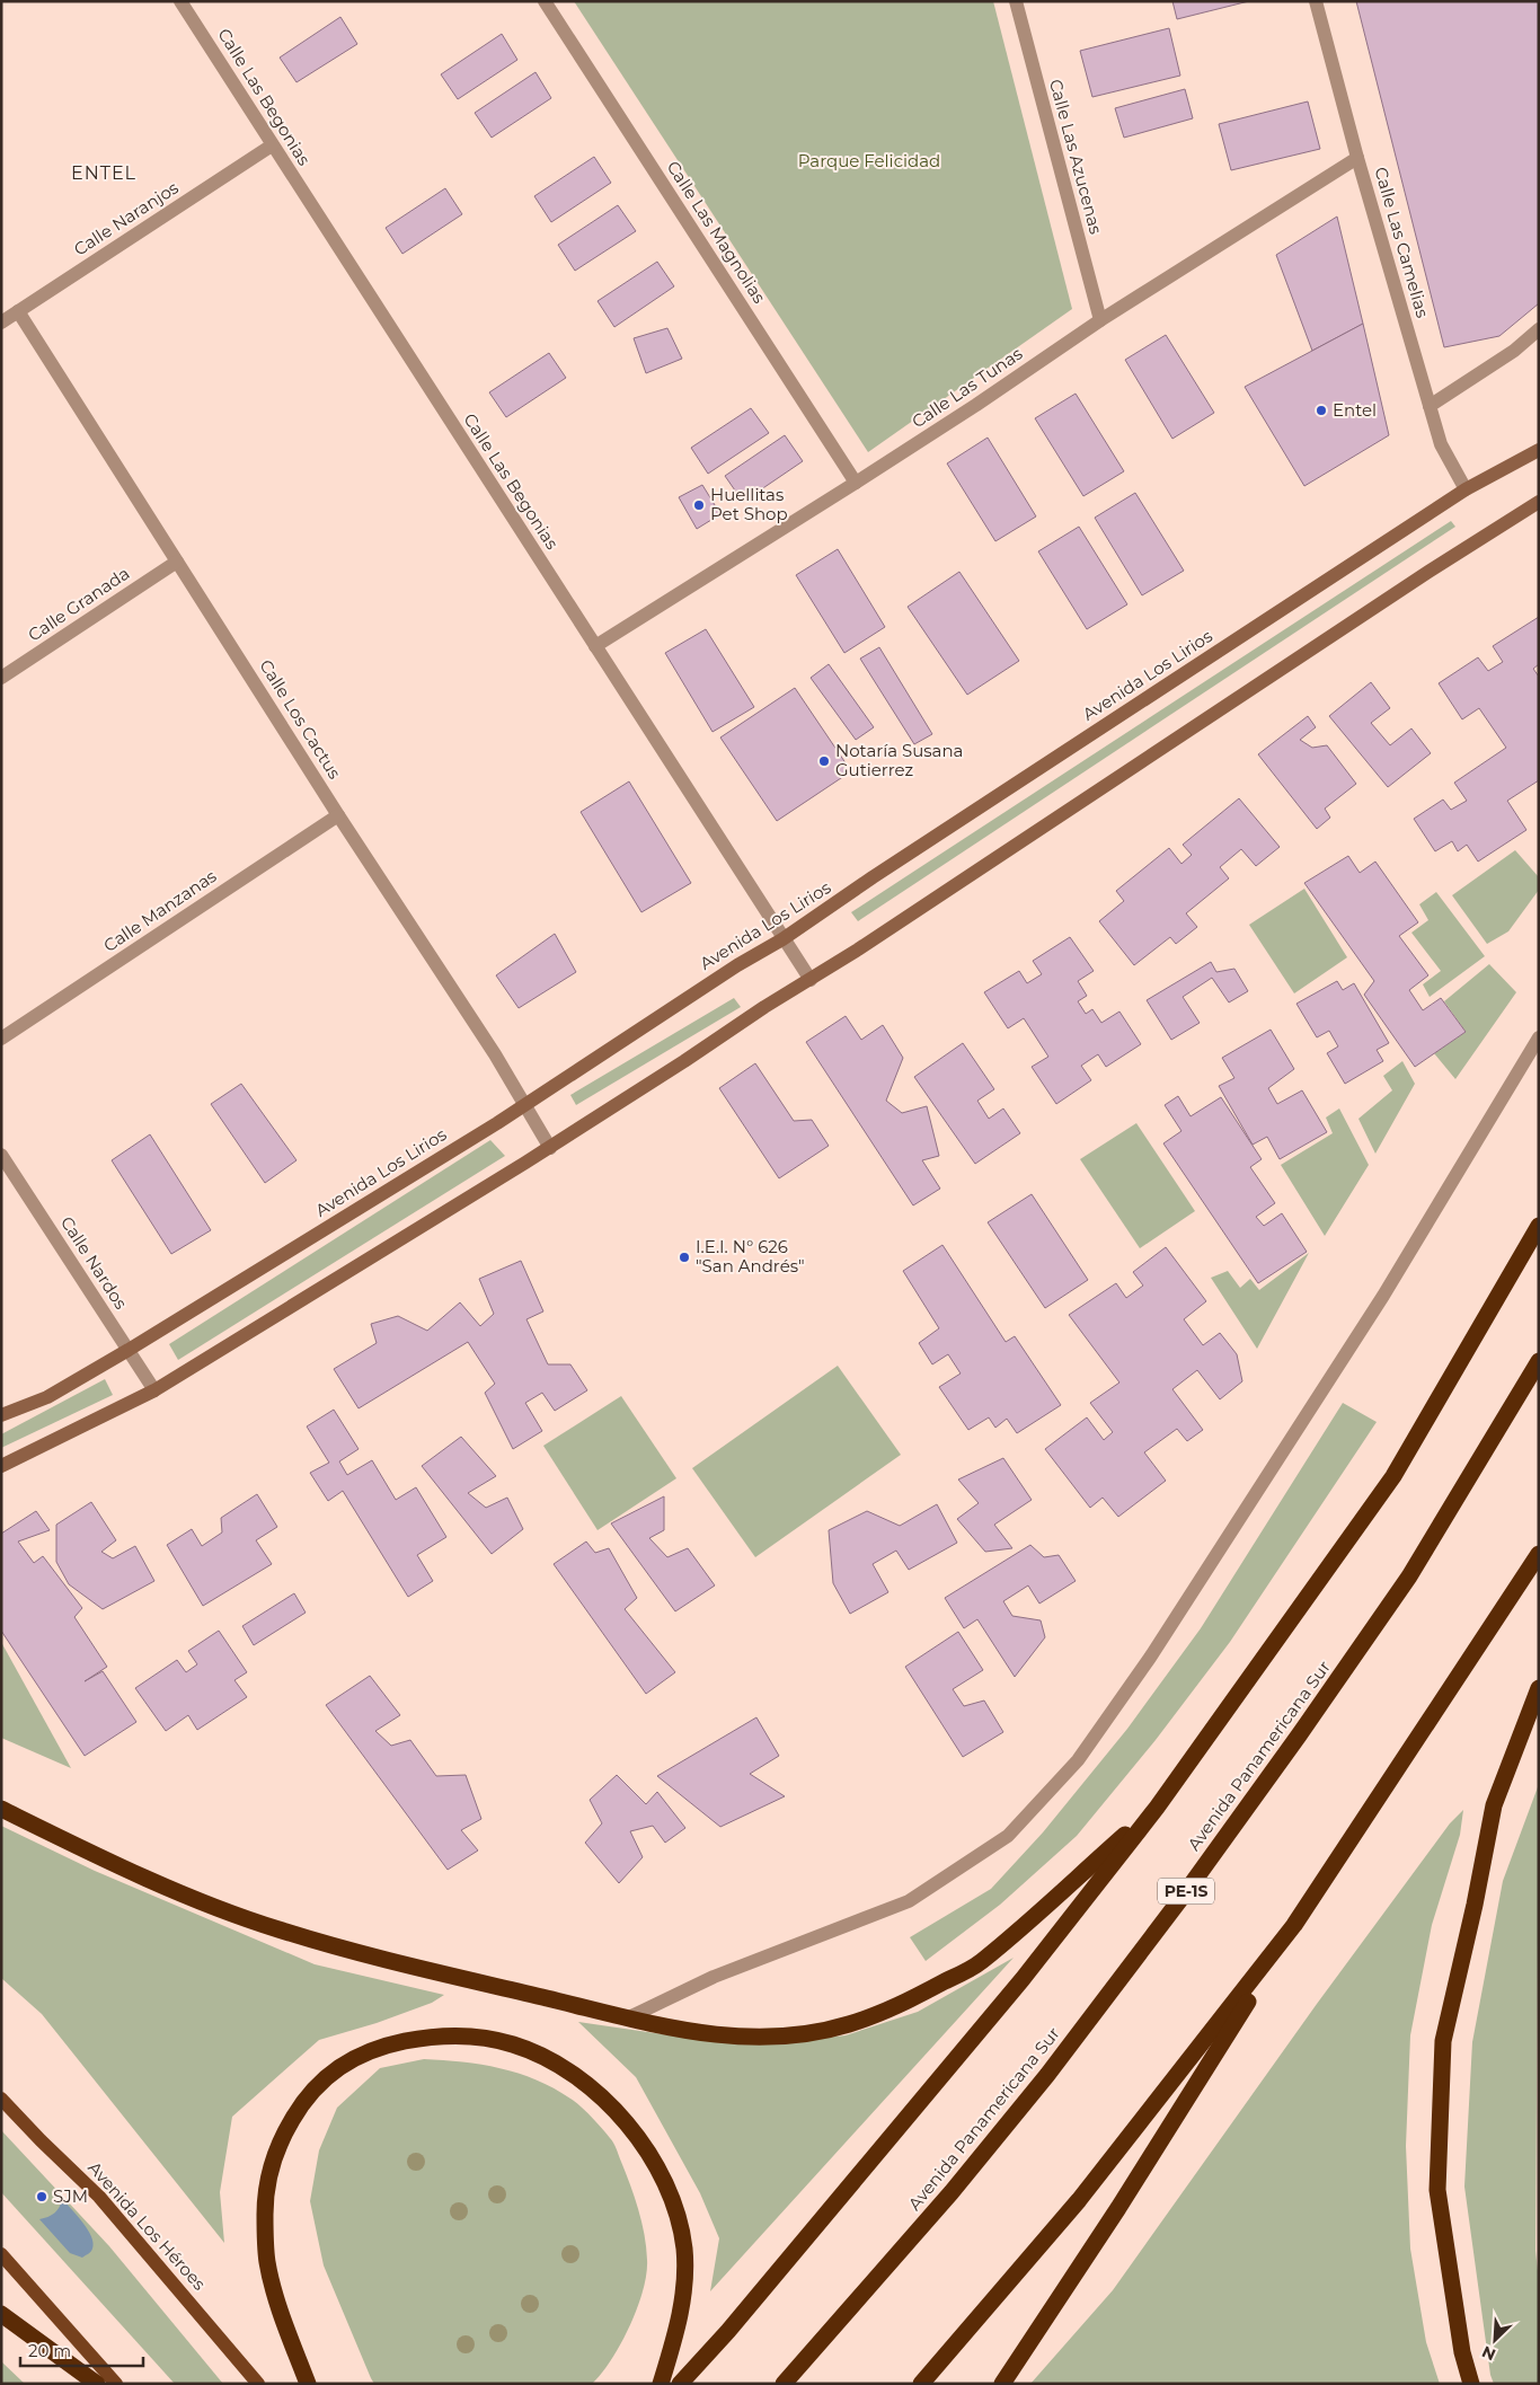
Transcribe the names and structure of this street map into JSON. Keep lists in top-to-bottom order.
{
  "streets": {
    "highway": ["Avenida Panamericana Sur", "PE-1S"],
    "main road": ["Avenida Los Lirios", "Avenida Los Héroes"],
    "street": [
      "Calle Las Begonias",
      "Calle Las Azucenas",
      "Calle Naranjos",
      "Calle Las Magnolias",
      "Calle Las Camelias",
      "Calle Las Tunas",
      "Calle Granada",
      "Calle Los Cactus",
      "Calle Manzanas",
      "Calle Nardos"
    ]
  },
  "crossings": [
    ["Calle Las Begonias", "Calle Naranjos"],
    ["Calle Las Begonias", "Calle Las Tunas"],
    ["Calle Las Begonias", "Avenida Los Lirios"],
    ["Calle Las Azucenas", "Calle Las Tunas"],
    ["Calle Naranjos", "Calle Los Cactus"],
    ["Calle Las Magnolias", "Calle Las Tunas"],
    ["Calle Las Camelias", "Calle Las Tunas"],
    ["Calle Las Camelias", "Avenida Los Lirios"],
    ["Calle Granada", "Calle Los Cactus"],
    ["Avenida Los Lirios", "Calle Los Cactus"],
    ["Avenida Los Lirios", "Calle Nardos"],
    ["Calle Los Cactus", "Calle Manzanas"]
  ],
  "districts": ["ENTEL"],
  "parks": ["Parque Felicidad"],
  "places": [
    "Entel",
    "Huellitas Pet Shop",
    "Notaría Susana Gutierrez",
    "I.E.I. N° 626 \"San Andrés\"",
    "SJM"
  ],
  "scale_bar": "20 m",
  "north": "bottom left"
}
